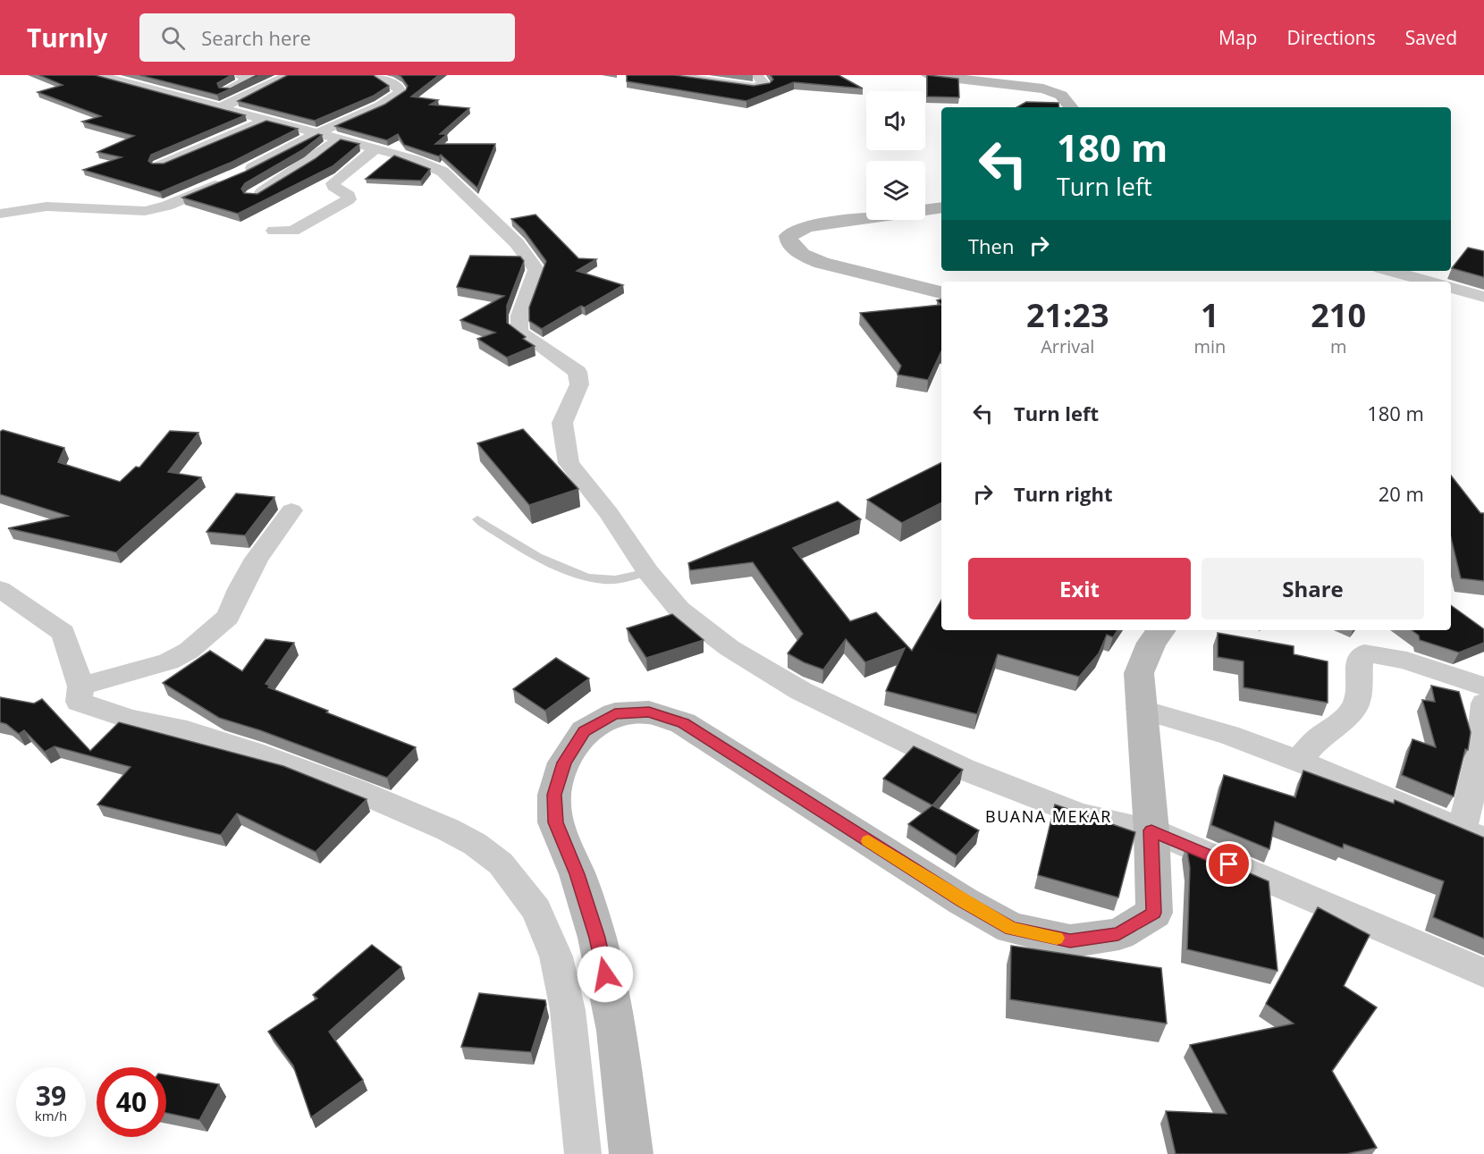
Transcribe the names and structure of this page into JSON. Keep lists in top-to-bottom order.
{
  "districts": ["BUANA MEKAR"],
  "page": {
    "header": "Turnly",
    "search": "Search here",
    "nav": ["Map", "Directions", "Saved"],
    "turn": ["180 m", "Turn left"],
    "then": "Then",
    "eta": [
      "21:23",
      "Arrival",
      "1",
      "min",
      "210",
      "m"
    ],
    "list": [
      {
        "name": "Turn left",
        "value": "180 m"
      },
      {
        "name": "Turn right",
        "value": "20 m"
      }
    ],
    "buttons": ["Exit", "Share"],
    "speed": "39 km/h",
    "limit": "40"
  }
}
